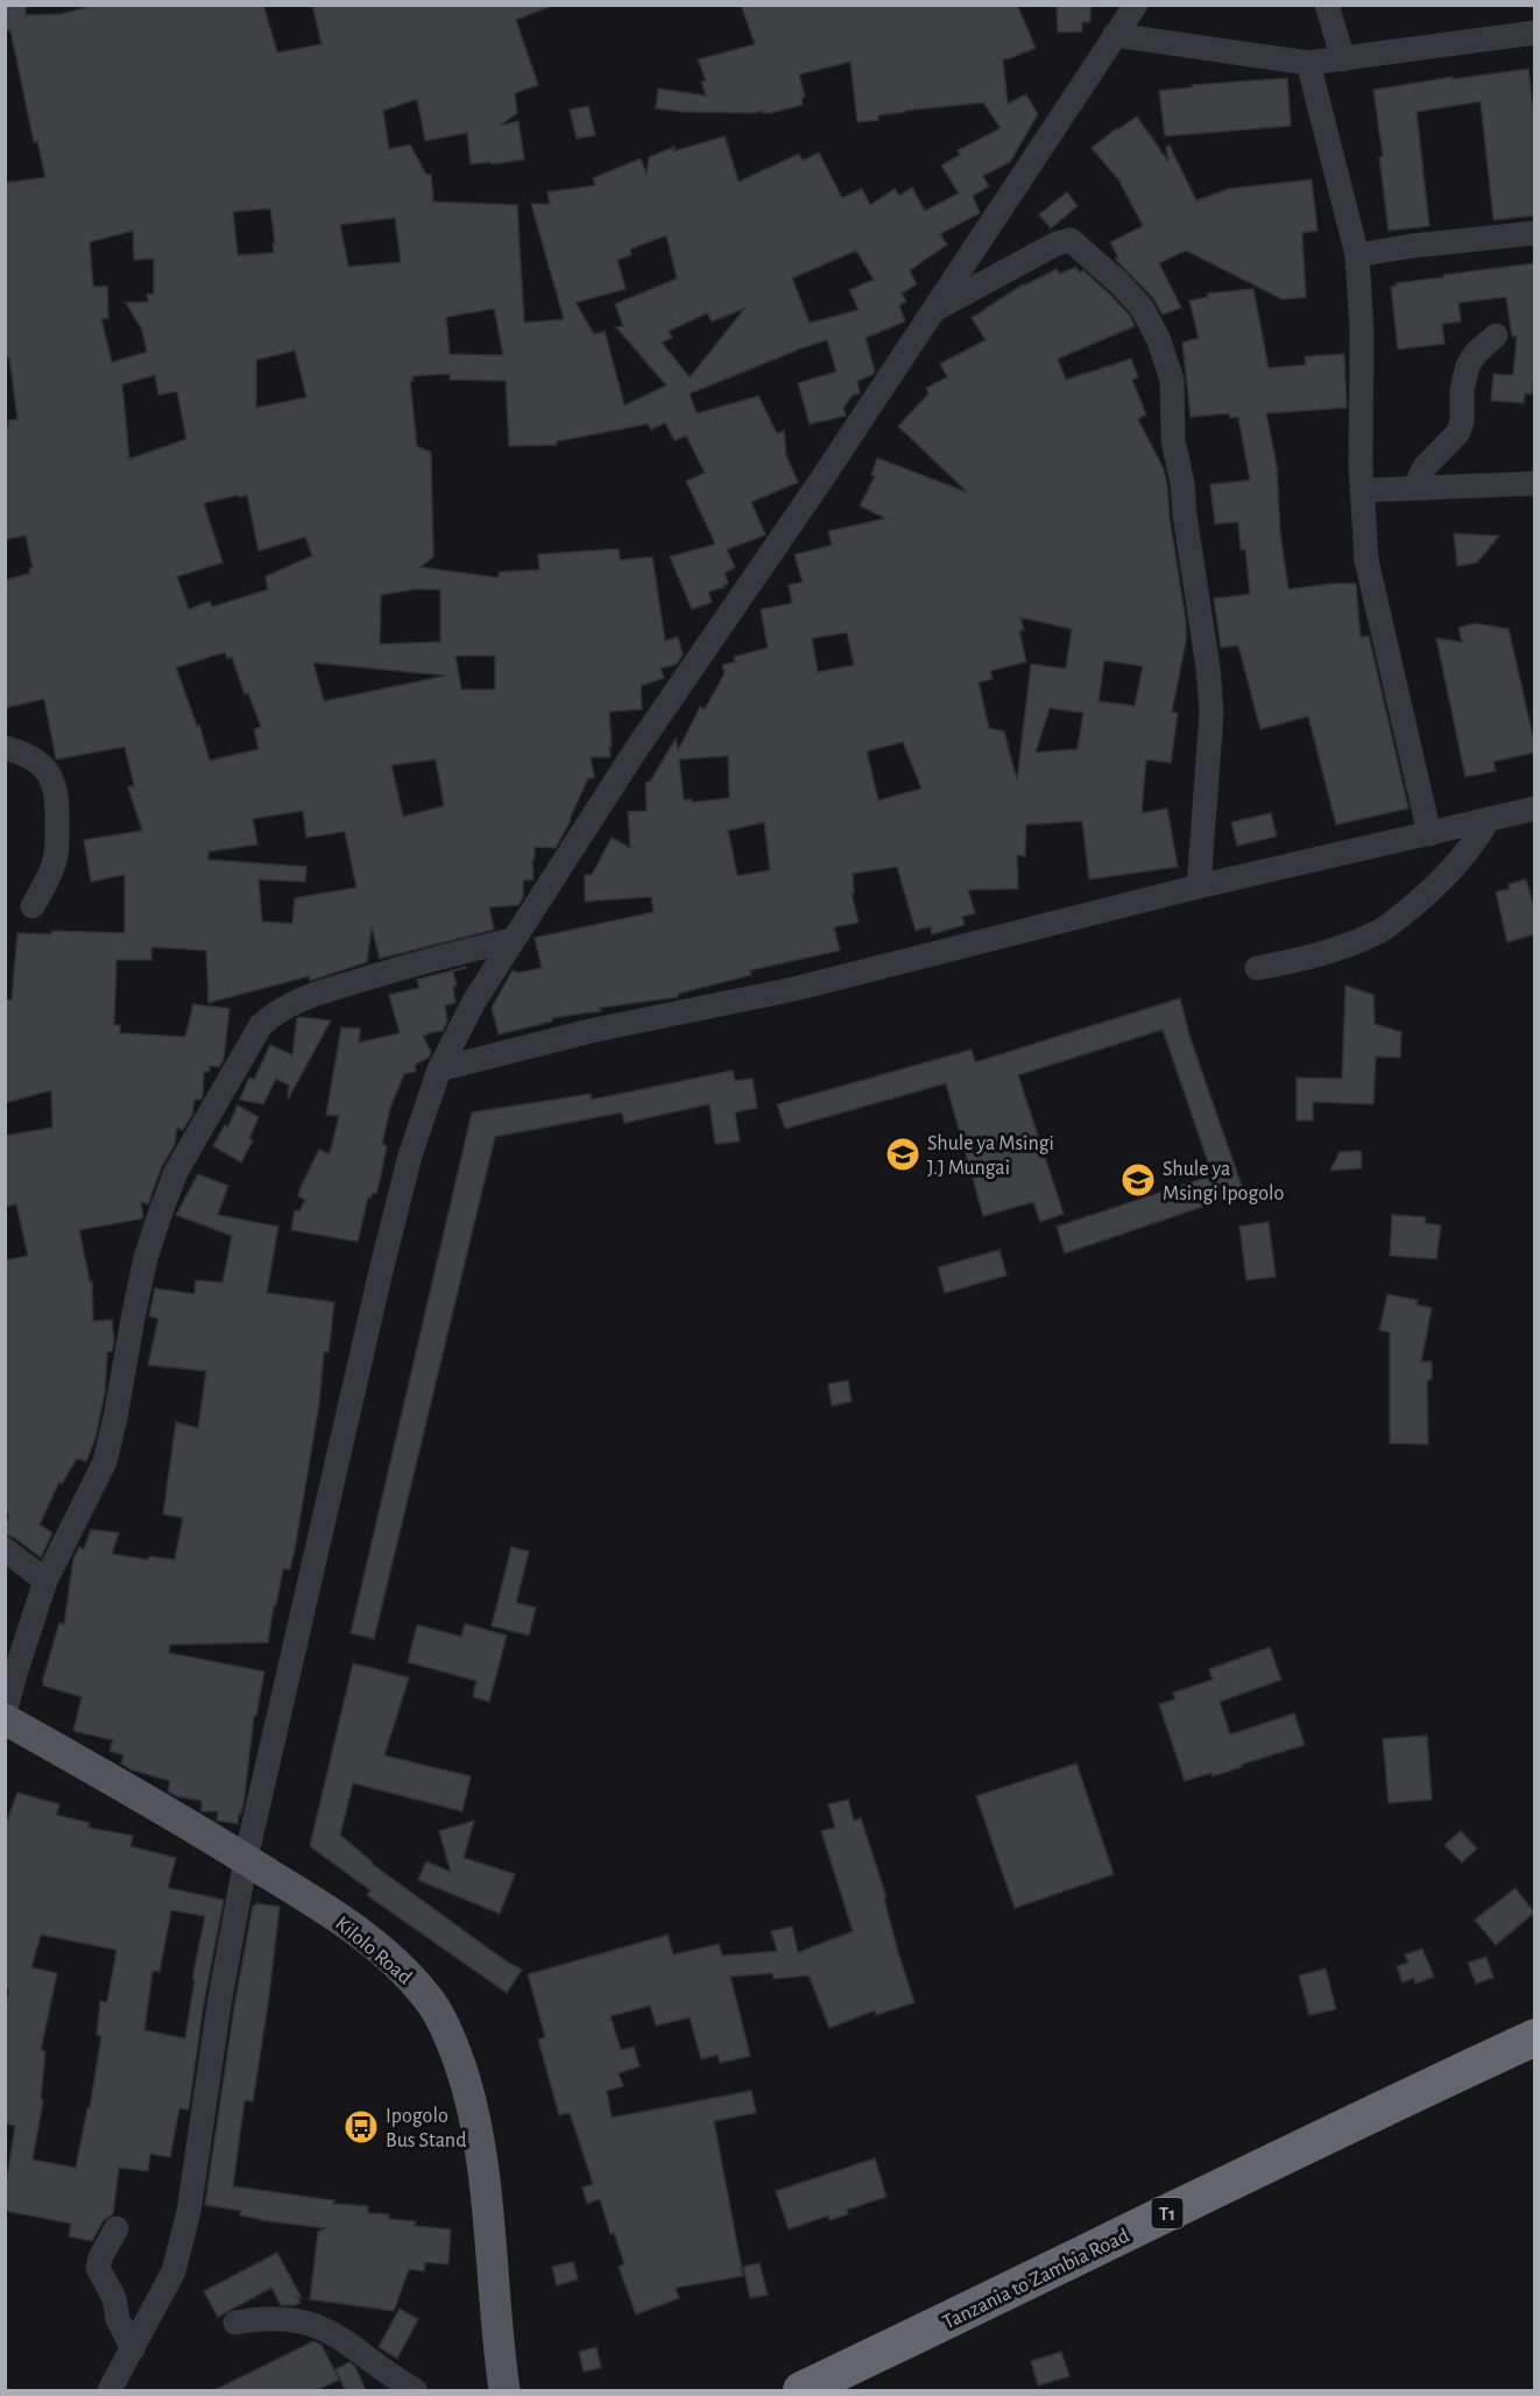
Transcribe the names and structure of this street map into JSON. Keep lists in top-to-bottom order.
{
  "streets": {
    "highway": ["T1", "Tanzania to Zambia Road"],
    "main road": ["Kilolo Road"]
  },
  "places": {
    "school or university": ["Shule ya Msingi J.J Mungai", "Shule ya Msingi Ipogolo"],
    "bus stop": ["Ipogolo Bus Stand"]
  }
}
